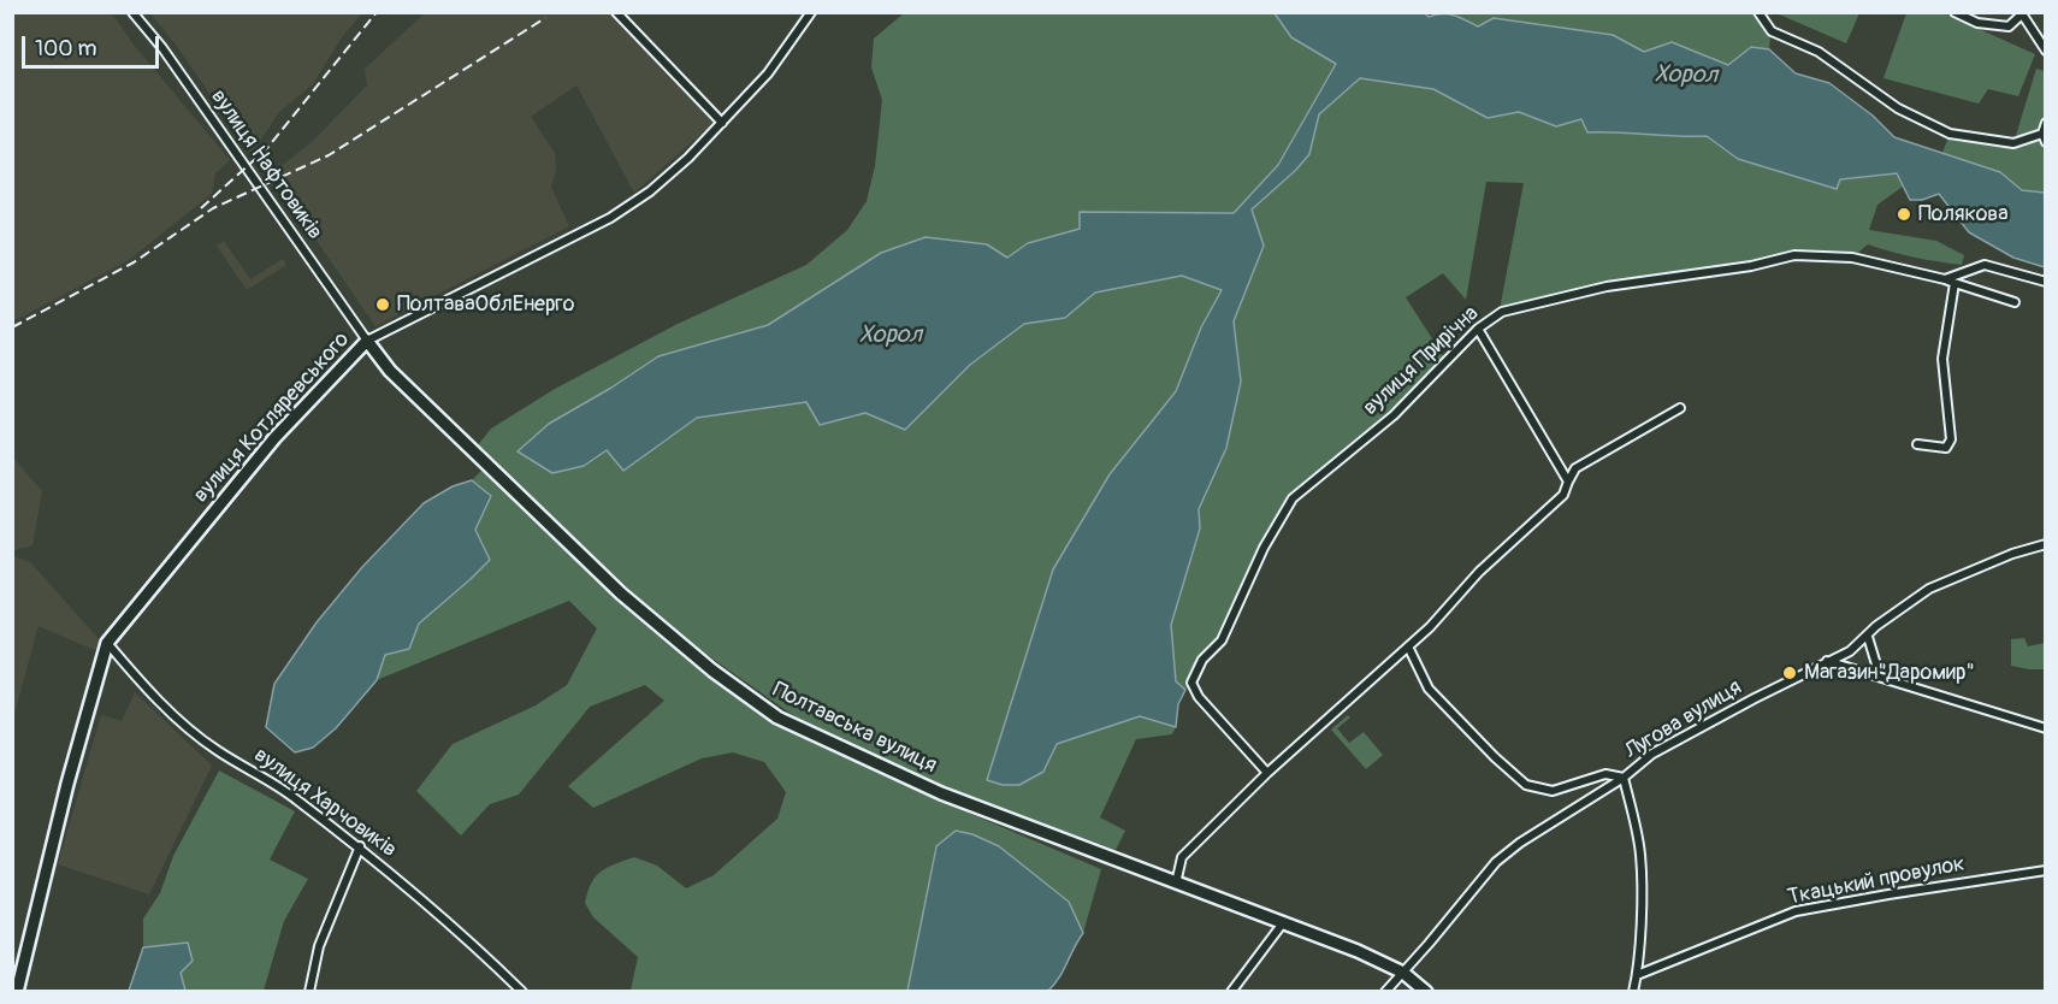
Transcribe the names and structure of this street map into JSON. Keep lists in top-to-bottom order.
{
  "streets": {
    "street": [
      "вулиця Нафтовиків",
      "вулиця Прирічна",
      "вулиця Котляревського",
      "Лугова вулиця",
      "Полтавська вулиця",
      "вулиця Харчовиків",
      "Ткацький провулок"
    ]
  },
  "crossings": [
    ["вулиця Нафтовиків", "вулиця Котляревського"],
    ["вулиця Нафтовиків", "Полтавська вулиця"],
    ["вулиця Котляревського", "Полтавська вулиця"],
    ["вулиця Котляревського", "вулиця Харчовиків"],
    ["Лугова вулиця", "Полтавська вулиця"]
  ],
  "water": ["Хорол"],
  "places": ["Полякова", "ПолтаваОблЕнерго", "Магазин\"Даромир\""],
  "scale_bar": "100 m"
}
